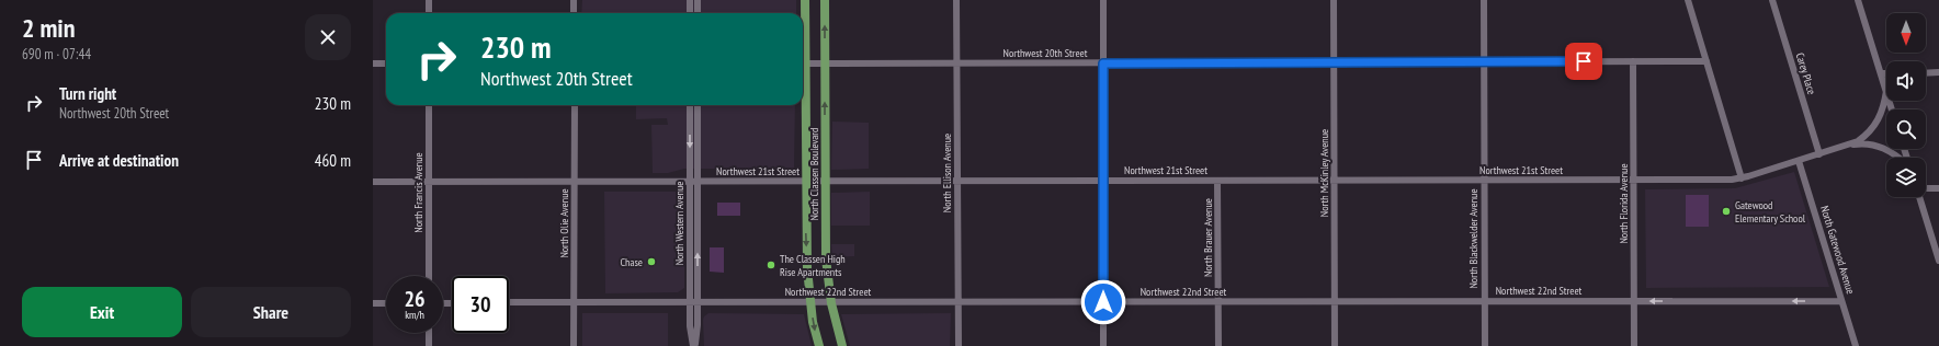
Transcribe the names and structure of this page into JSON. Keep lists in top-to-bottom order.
{
  "streets": {
    "main road": ["North Classen Boulevard"],
    "street": [
      "Northwest 20th Street",
      "Carey Place",
      "Northwest 21st Street",
      "North Ellison Avenue",
      "North McKinley Avenue",
      "North Francis Avenue",
      "North Florida Avenue",
      "North Olie Avenue",
      "North Western Avenue",
      "North Brauer Avenue",
      "North Blackwelder Avenue",
      "North Gatewood Avenue",
      "Northwest 22nd Street"
    ]
  },
  "crossings": [
    ["Northwest 20th Street", "North Ellison Avenue"],
    ["Northwest 20th Street", "North McKinley Avenue"],
    ["Northwest 20th Street", "North Classen Boulevard"],
    ["Northwest 20th Street", "North Florida Avenue"],
    ["Northwest 20th Street", "North Blackwelder Avenue"],
    ["Carey Place", "Northwest 21st Street"],
    ["Northwest 21st Street", "North Ellison Avenue"],
    ["Northwest 21st Street", "North McKinley Avenue"],
    ["Northwest 21st Street", "North Classen Boulevard"],
    ["Northwest 21st Street", "North Francis Avenue"],
    ["Northwest 21st Street", "North Florida Avenue"],
    ["Northwest 21st Street", "North Olie Avenue"],
    ["Northwest 21st Street", "North Western Avenue"],
    ["Northwest 21st Street", "North Brauer Avenue"],
    ["Northwest 21st Street", "North Blackwelder Avenue"],
    ["Northwest 21st Street", "North Gatewood Avenue"],
    ["North Ellison Avenue", "Northwest 22nd Street"],
    ["North McKinley Avenue", "Northwest 22nd Street"],
    ["North Classen Boulevard", "Northwest 22nd Street"],
    ["North Florida Avenue", "Northwest 22nd Street"],
    ["North Olie Avenue", "Northwest 22nd Street"],
    ["North Western Avenue", "Northwest 22nd Street"],
    ["North Brauer Avenue", "Northwest 22nd Street"],
    ["North Blackwelder Avenue", "Northwest 22nd Street"],
    ["North Gatewood Avenue", "Northwest 22nd Street"]
  ],
  "places": ["Gatewood Elementary School", "Chase", "The Classen High Rise Apartments"],
  "north": "bottom",
  "page": {
    "heading": ["2 min", "690 m · 07:44"],
    "turn": ["230 m", "Northwest 20th Street"],
    "list": [
      {
        "name": "Turn right",
        "note": "Northwest 20th Street",
        "value": "230 m"
      },
      {
        "name": "Arrive at destination",
        "value": "460 m"
      }
    ],
    "speed": "26 km/h",
    "limit": "30",
    "buttons": ["Exit", "Share"]
  }
}
